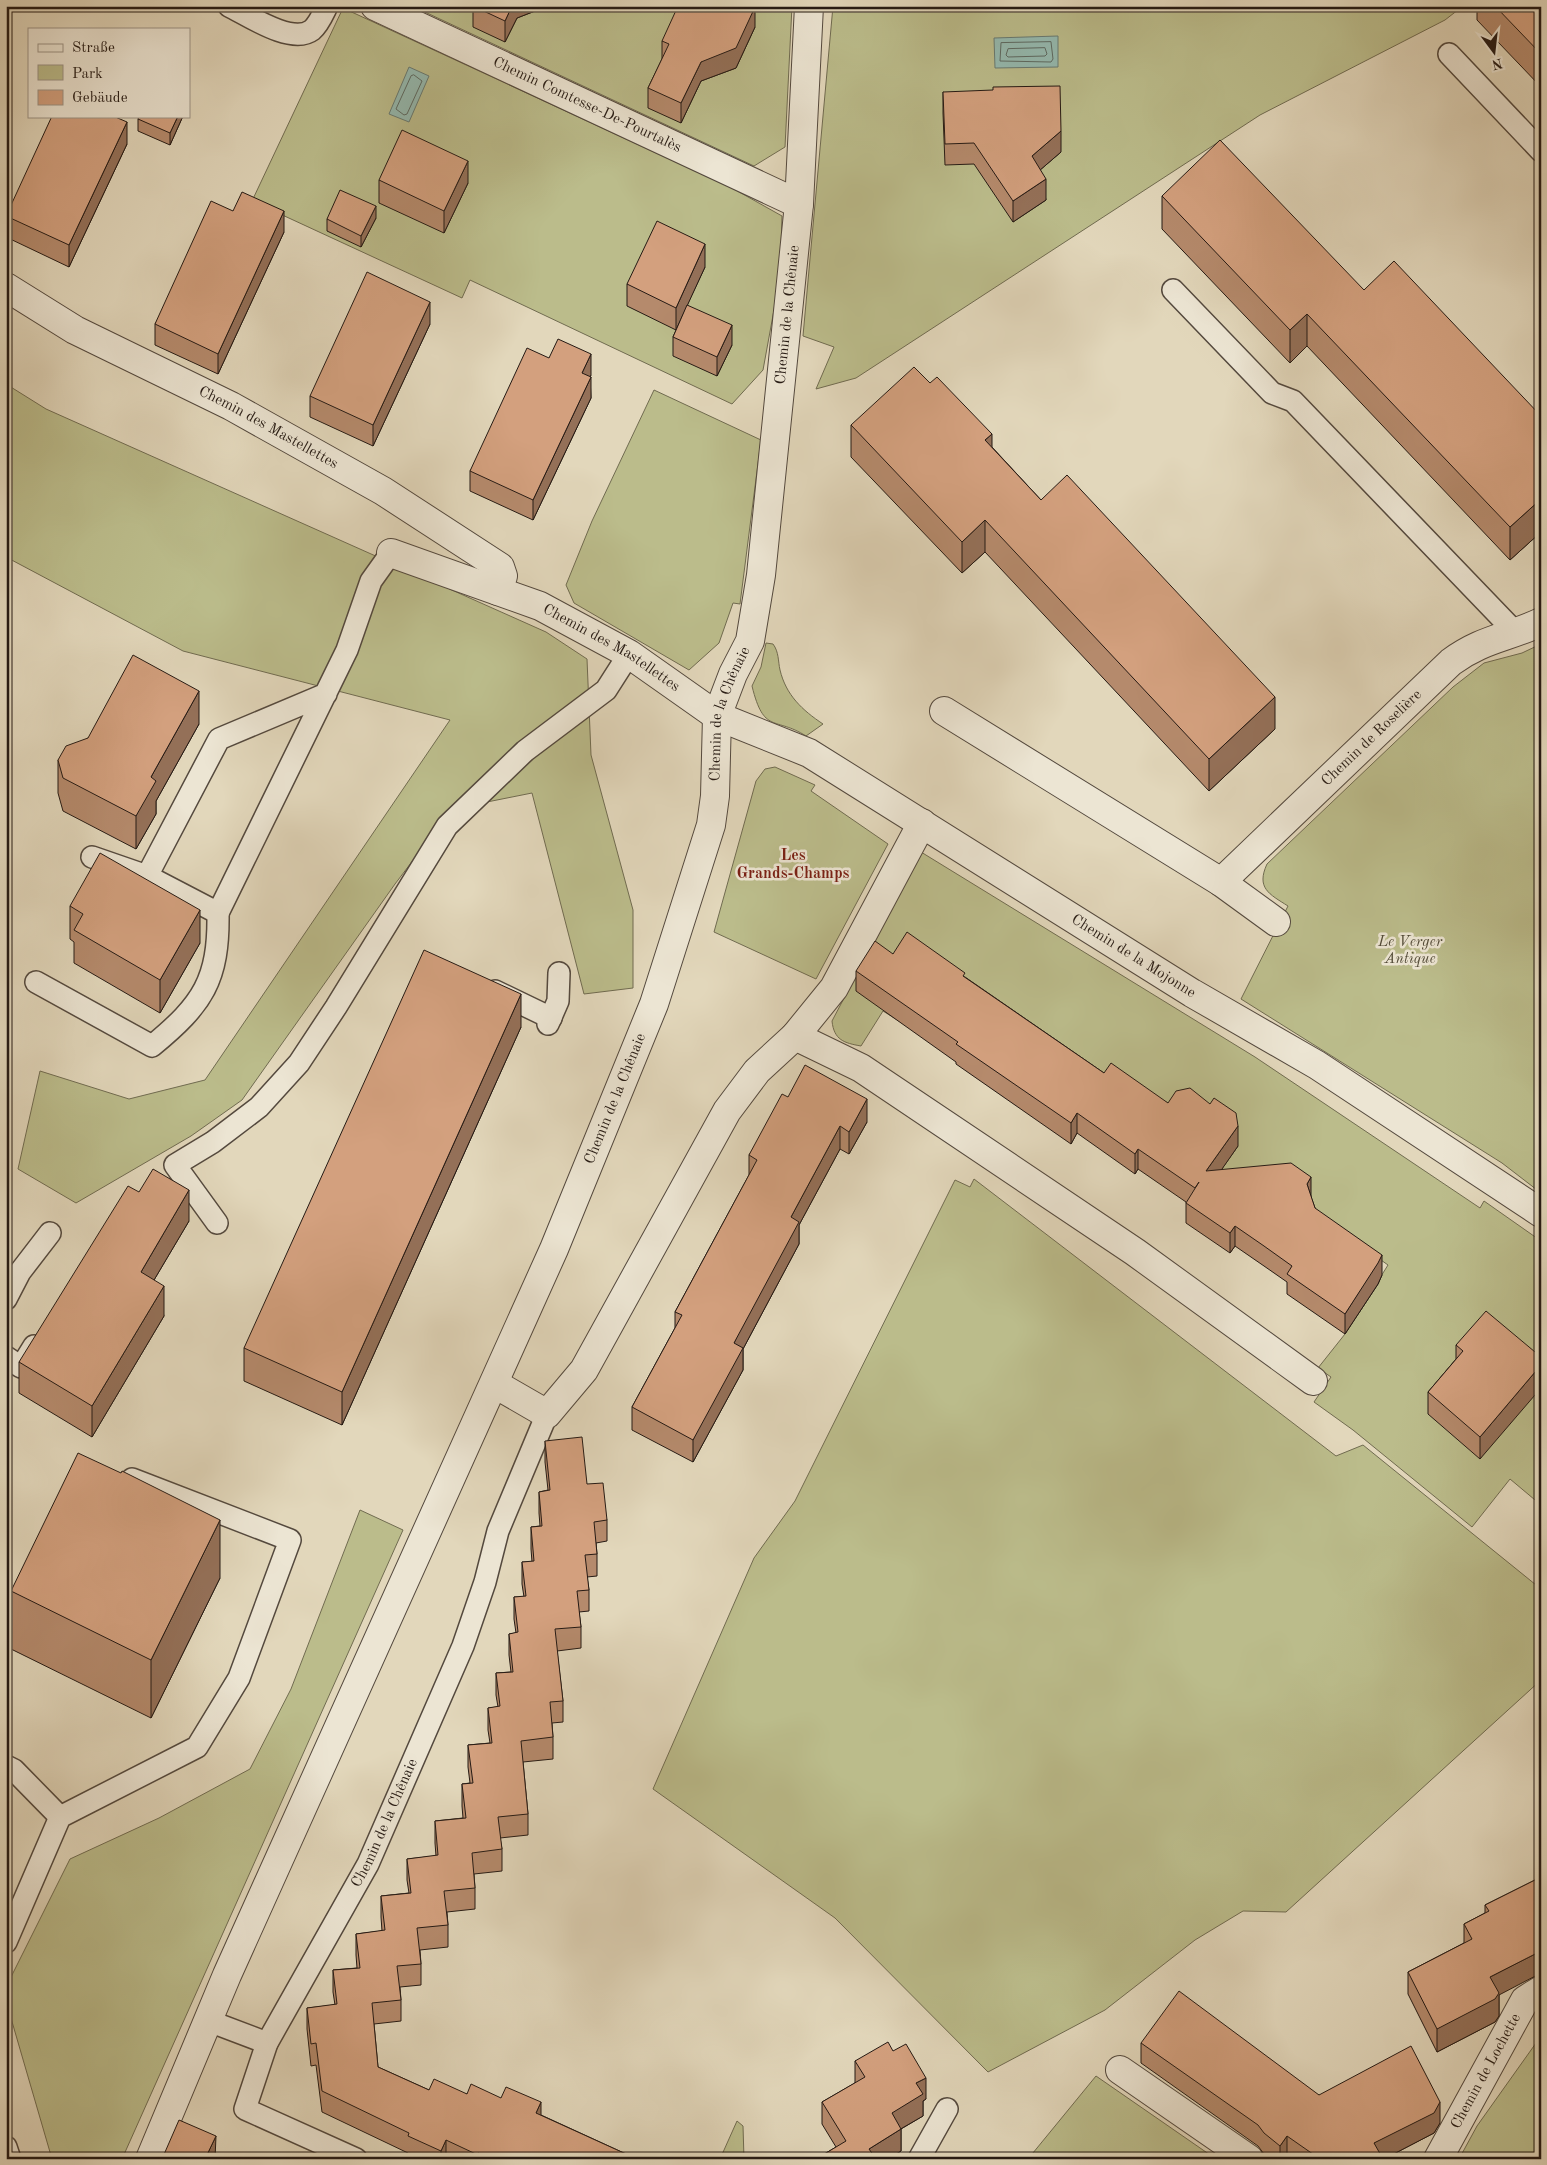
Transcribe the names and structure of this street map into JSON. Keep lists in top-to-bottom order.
{
  "streets": {
    "street": [
      "Chemin Comtesse-De-Pourtalès",
      "Chemin de la Chênaie",
      "Chemin des Mastellettes",
      "Chemin de Roselière",
      "Chemin de la Mojonne",
      "Chemin de Lochette"
    ]
  },
  "crossings": [
    ["Chemin Comtesse-De-Pourtalès", "Chemin de la Chênaie"],
    ["Chemin de la Chênaie", "Chemin des Mastellettes"],
    ["Chemin de la Chênaie", "Chemin de la Mojonne"],
    ["Chemin des Mastellettes", "Chemin de la Mojonne"]
  ],
  "districts": ["Les Grands-Champs"],
  "parks": ["Le Verger Antique"],
  "legend": ["Straße", "Park", "Gebäude"],
  "north": "bottom"
}
